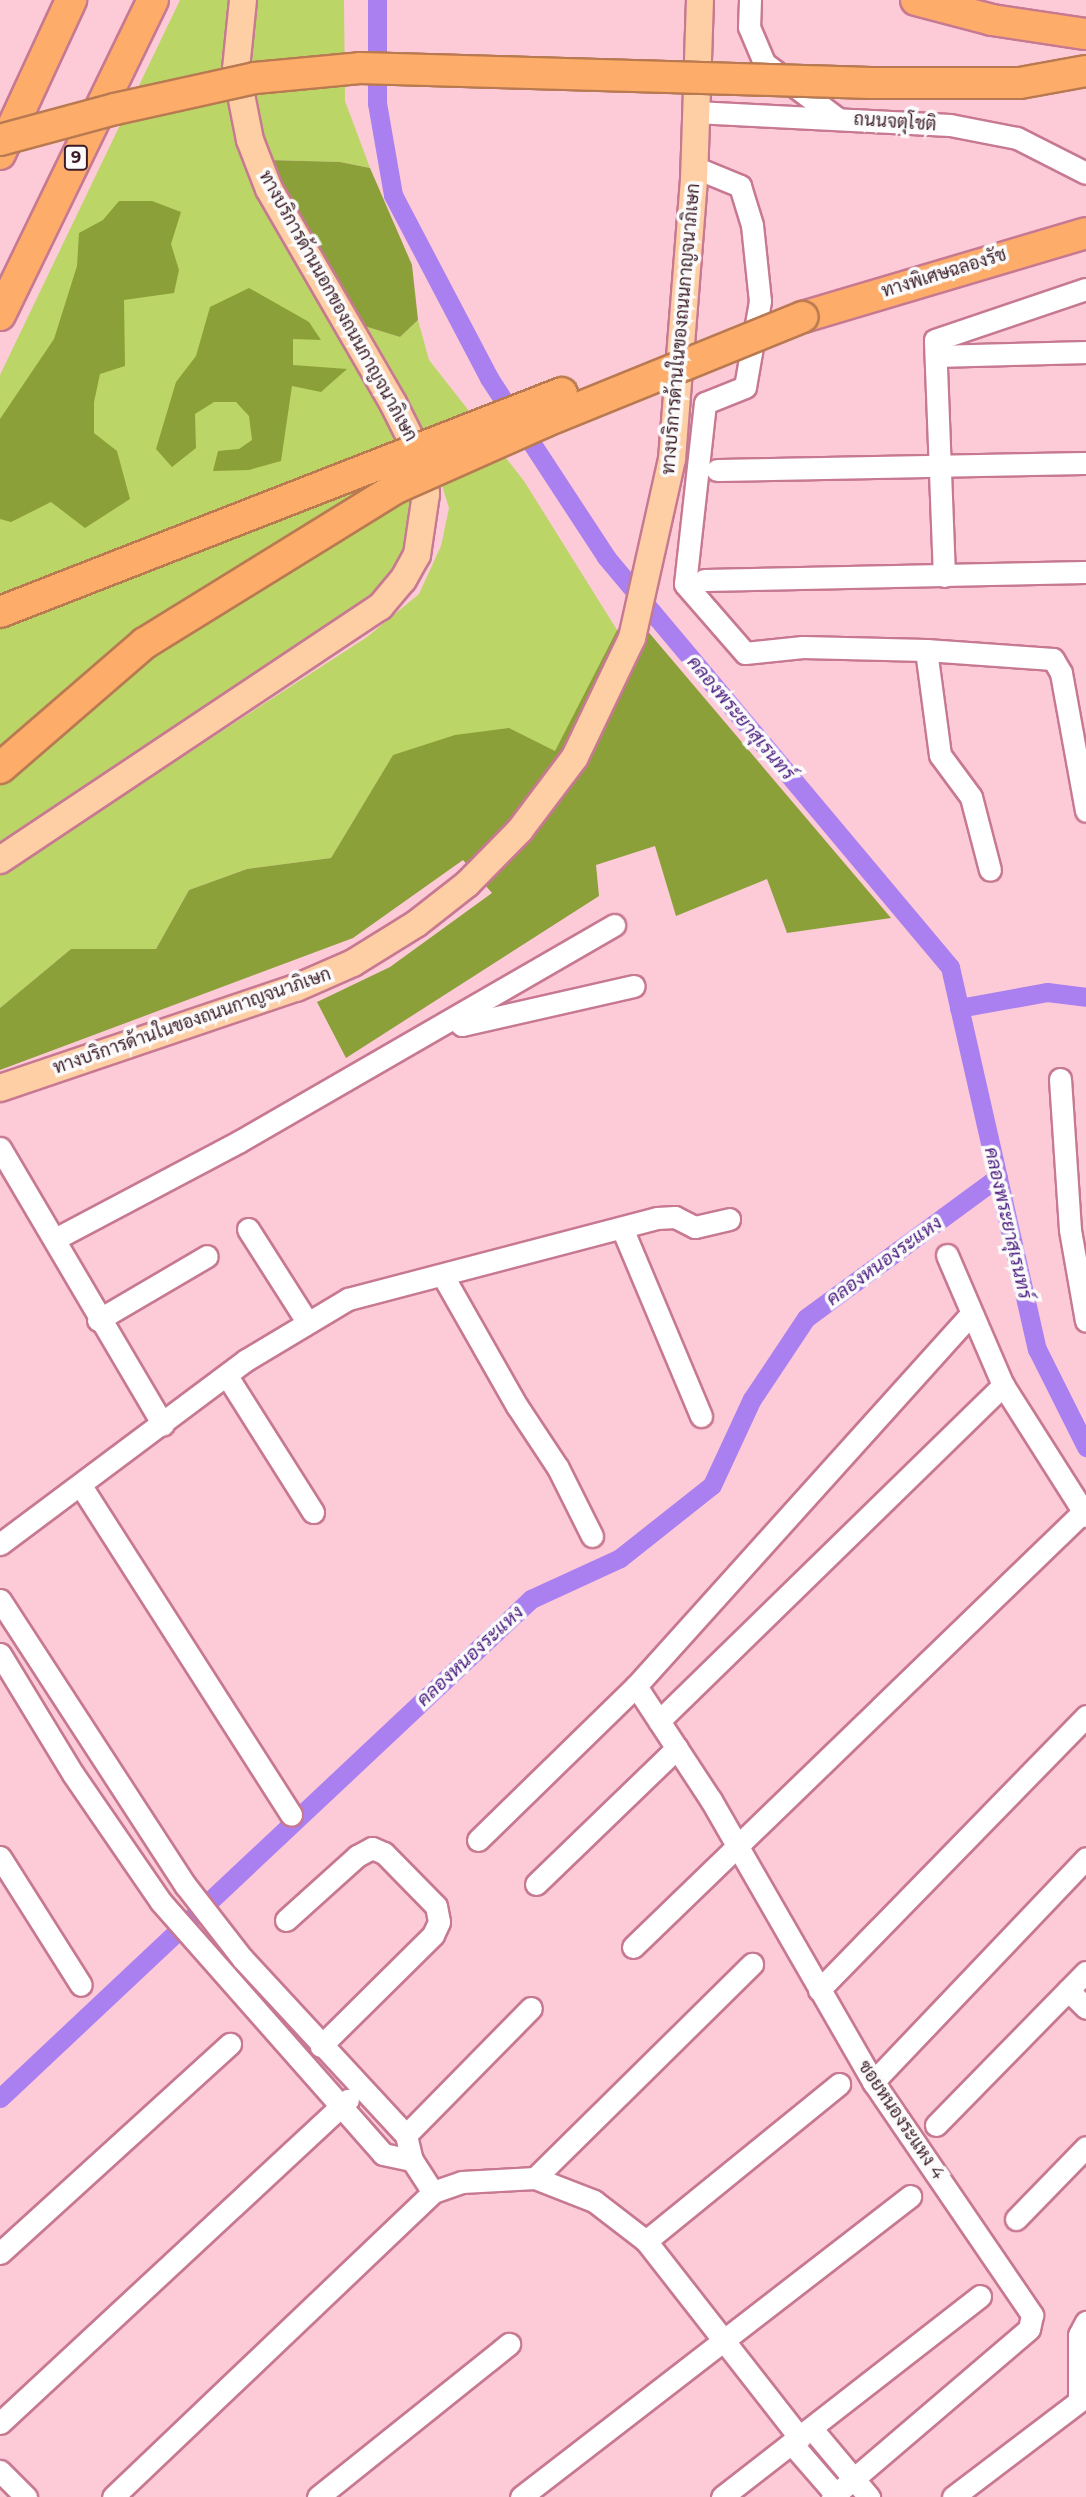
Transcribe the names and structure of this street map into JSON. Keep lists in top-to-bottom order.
{
  "streets": {
    "highway": ["9", "ทางพิเศษฉลองรัช"],
    "main road": ["ทางบริการด้านนอกของถนนกาญจนาภิเษก", "ทางบริการด้านในของถนนกาญจนาภิเษก"],
    "street": ["ถนนจตุโชติ", "ซอยหนองระแหง 4"]
  },
  "crossings": [
    ["ถนนจตุโชติ", "ทางบริการด้านในของถนนกาญจนาภิเษก"]
  ],
  "water": ["คลองพระยาสุเรนทร์", "คลองหนองระแหง"]
}
